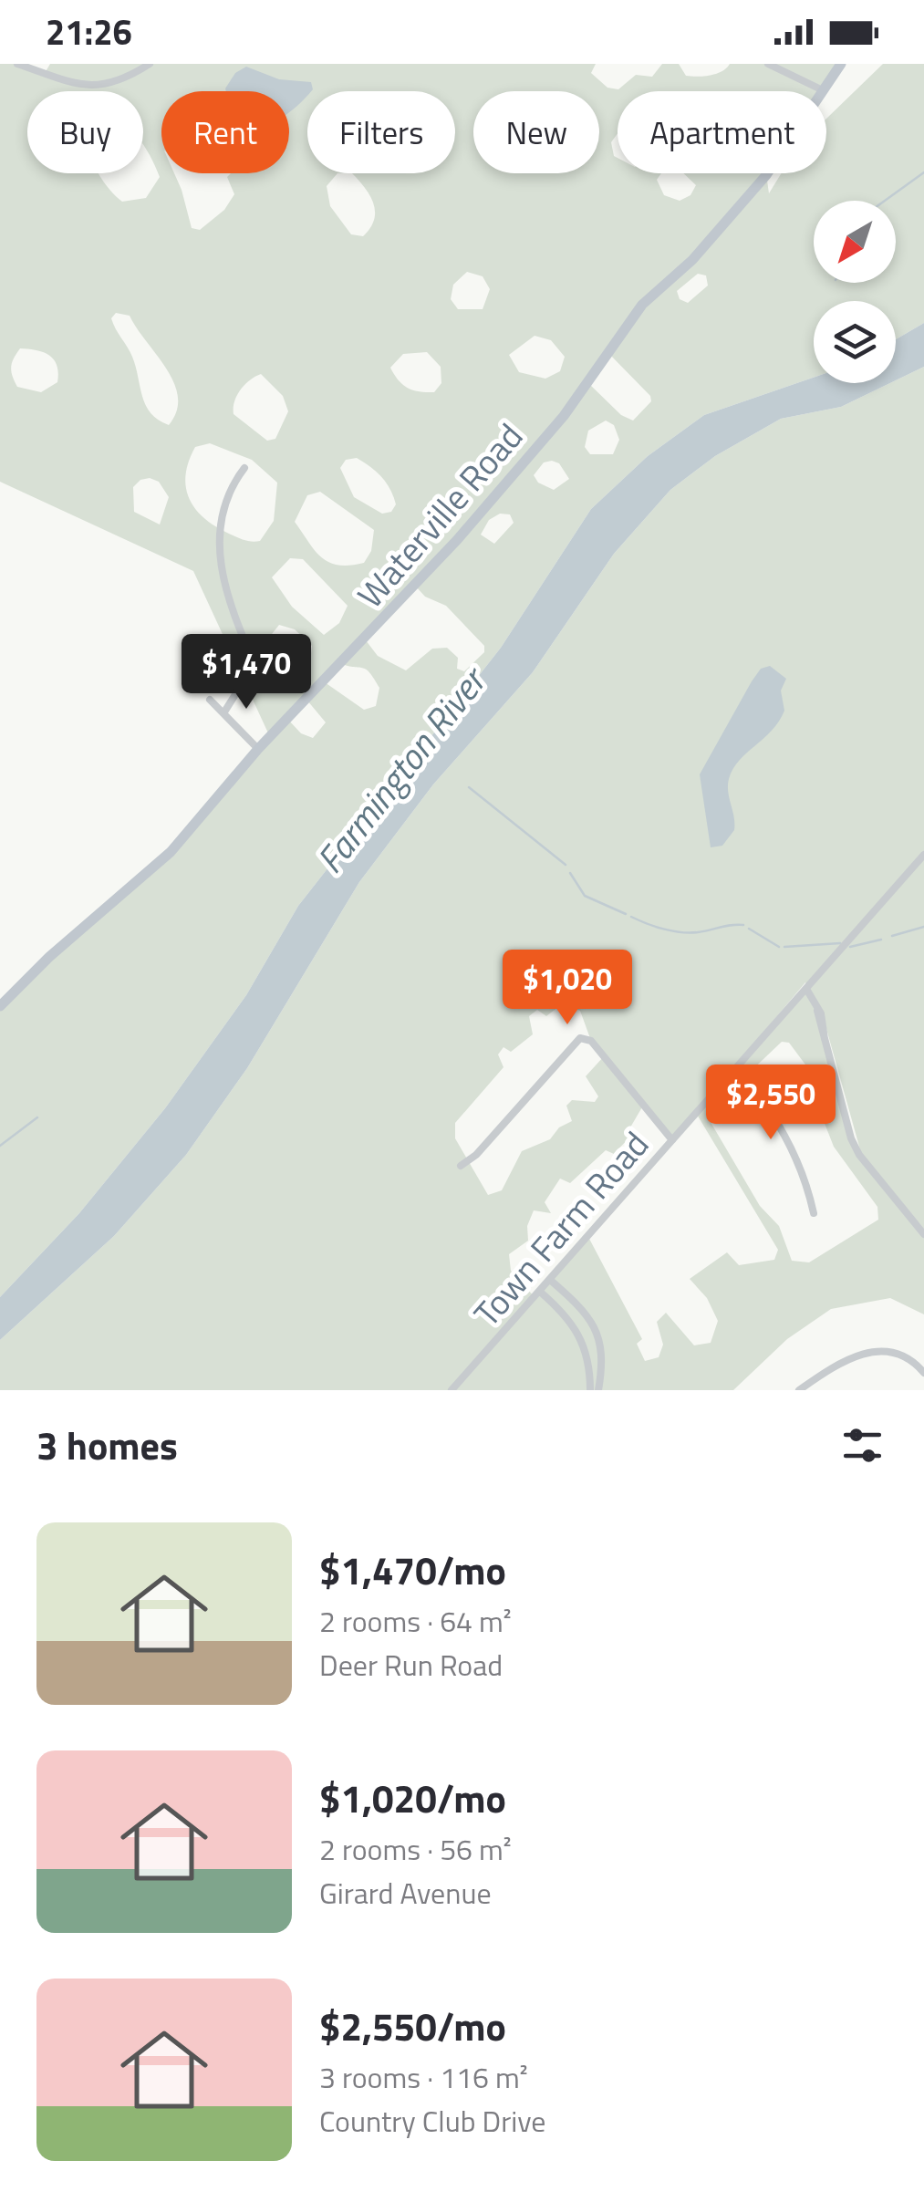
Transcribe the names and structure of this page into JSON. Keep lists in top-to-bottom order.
{
  "streets": {
    "highway": ["Waterville Road"],
    "street": ["Town Farm Road"]
  },
  "water": ["Farmington River"],
  "north": "bottom left",
  "page": {
    "status": "21:26",
    "chip": [
      "Buy",
      "Rent",
      "Filters",
      "New",
      "Apartment"
    ],
    "price": ["$1,470", "$1,020", "$2,550"],
    "heading": "3 homes",
    "list": [
      {
        "name": "$1,470/mo",
        "note": "2 rooms · 64 m² · Deer Run Road"
      },
      {
        "name": "$1,020/mo",
        "note": "2 rooms · 56 m² · Girard Avenue"
      },
      {
        "name": "$2,550/mo",
        "note": "3 rooms · 116 m² · Country Club Drive"
      }
    ]
  }
}
